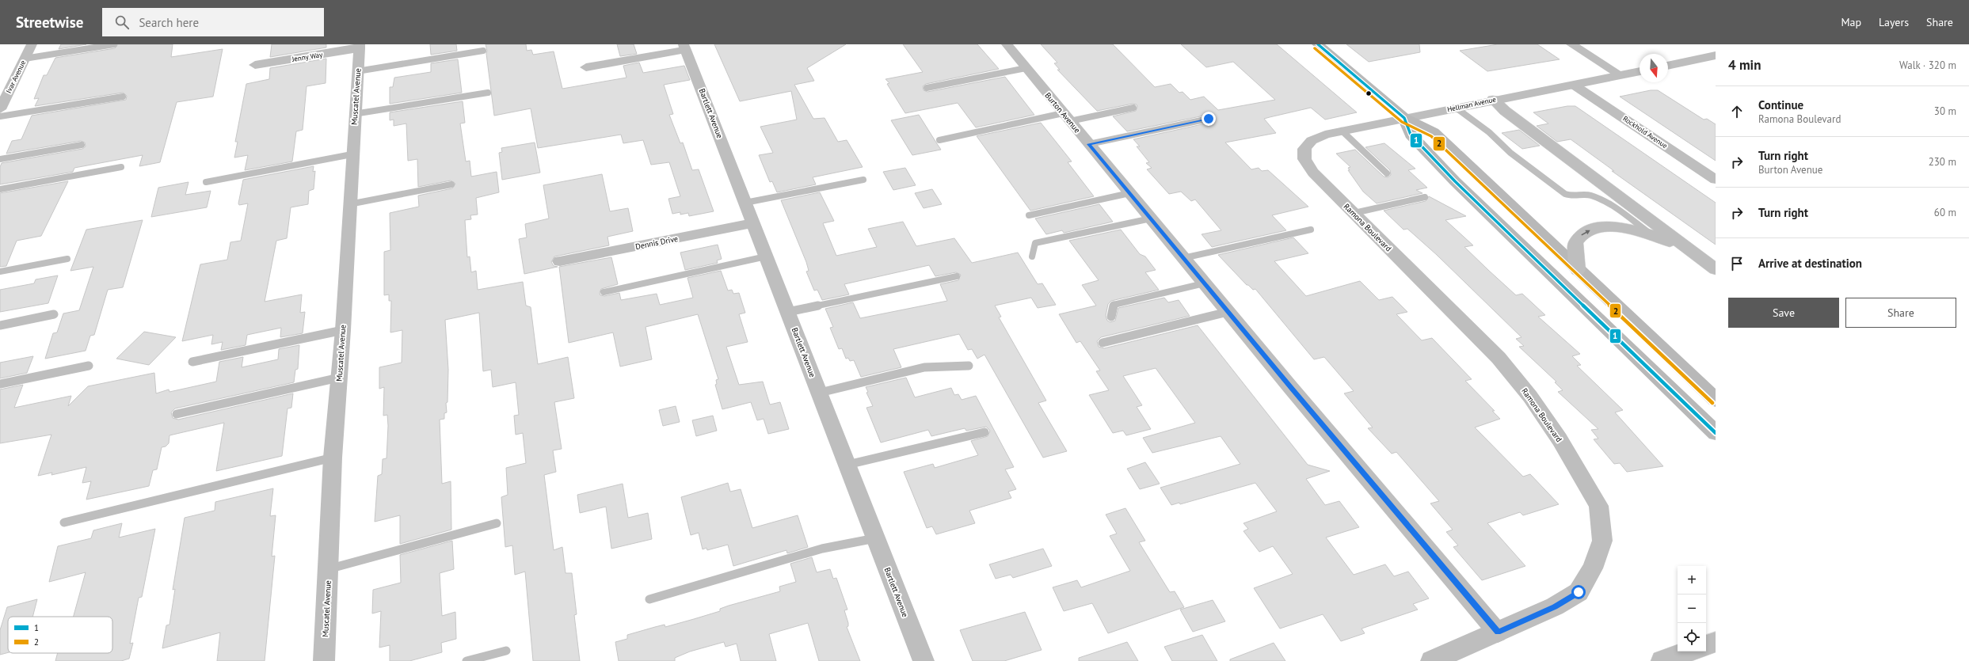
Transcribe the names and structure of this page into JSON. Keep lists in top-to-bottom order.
{
  "streets": {
    "main road": ["Hellman Avenue", "Ramona Boulevard"],
    "street": [
      "Jenny Way",
      "Ivar Avenue",
      "Muscatel Avenue",
      "Burton Avenue",
      "Bartlett Avenue",
      "Rockhold Avenue",
      "Dennis Drive"
    ]
  },
  "crossings": [
    ["Jenny Way", "Muscatel Avenue"],
    ["Hellman Avenue", "Rockhold Avenue"],
    ["Hellman Avenue", "Ramona Boulevard"],
    ["Burton Avenue", "Ramona Boulevard"],
    ["Bartlett Avenue", "Dennis Drive"]
  ],
  "lines": ["transit line 1", "transit line 2"],
  "legend": ["1", "2"],
  "north": "bottom",
  "page": {
    "header": "Streetwise",
    "search": "Search here",
    "nav": ["Map", "Layers", "Share"],
    "heading": ["4 min", "Walk · 320 m"],
    "list": [
      ["Continue", "Ramona Boulevard", "30 m"],
      ["Turn right", "Burton Avenue", "230 m"],
      ["Turn right", "60 m"],
      "Arrive at destination"
    ],
    "buttons": ["Save", "Share"],
    "map_buttons": ["+", "−"]
  }
}
